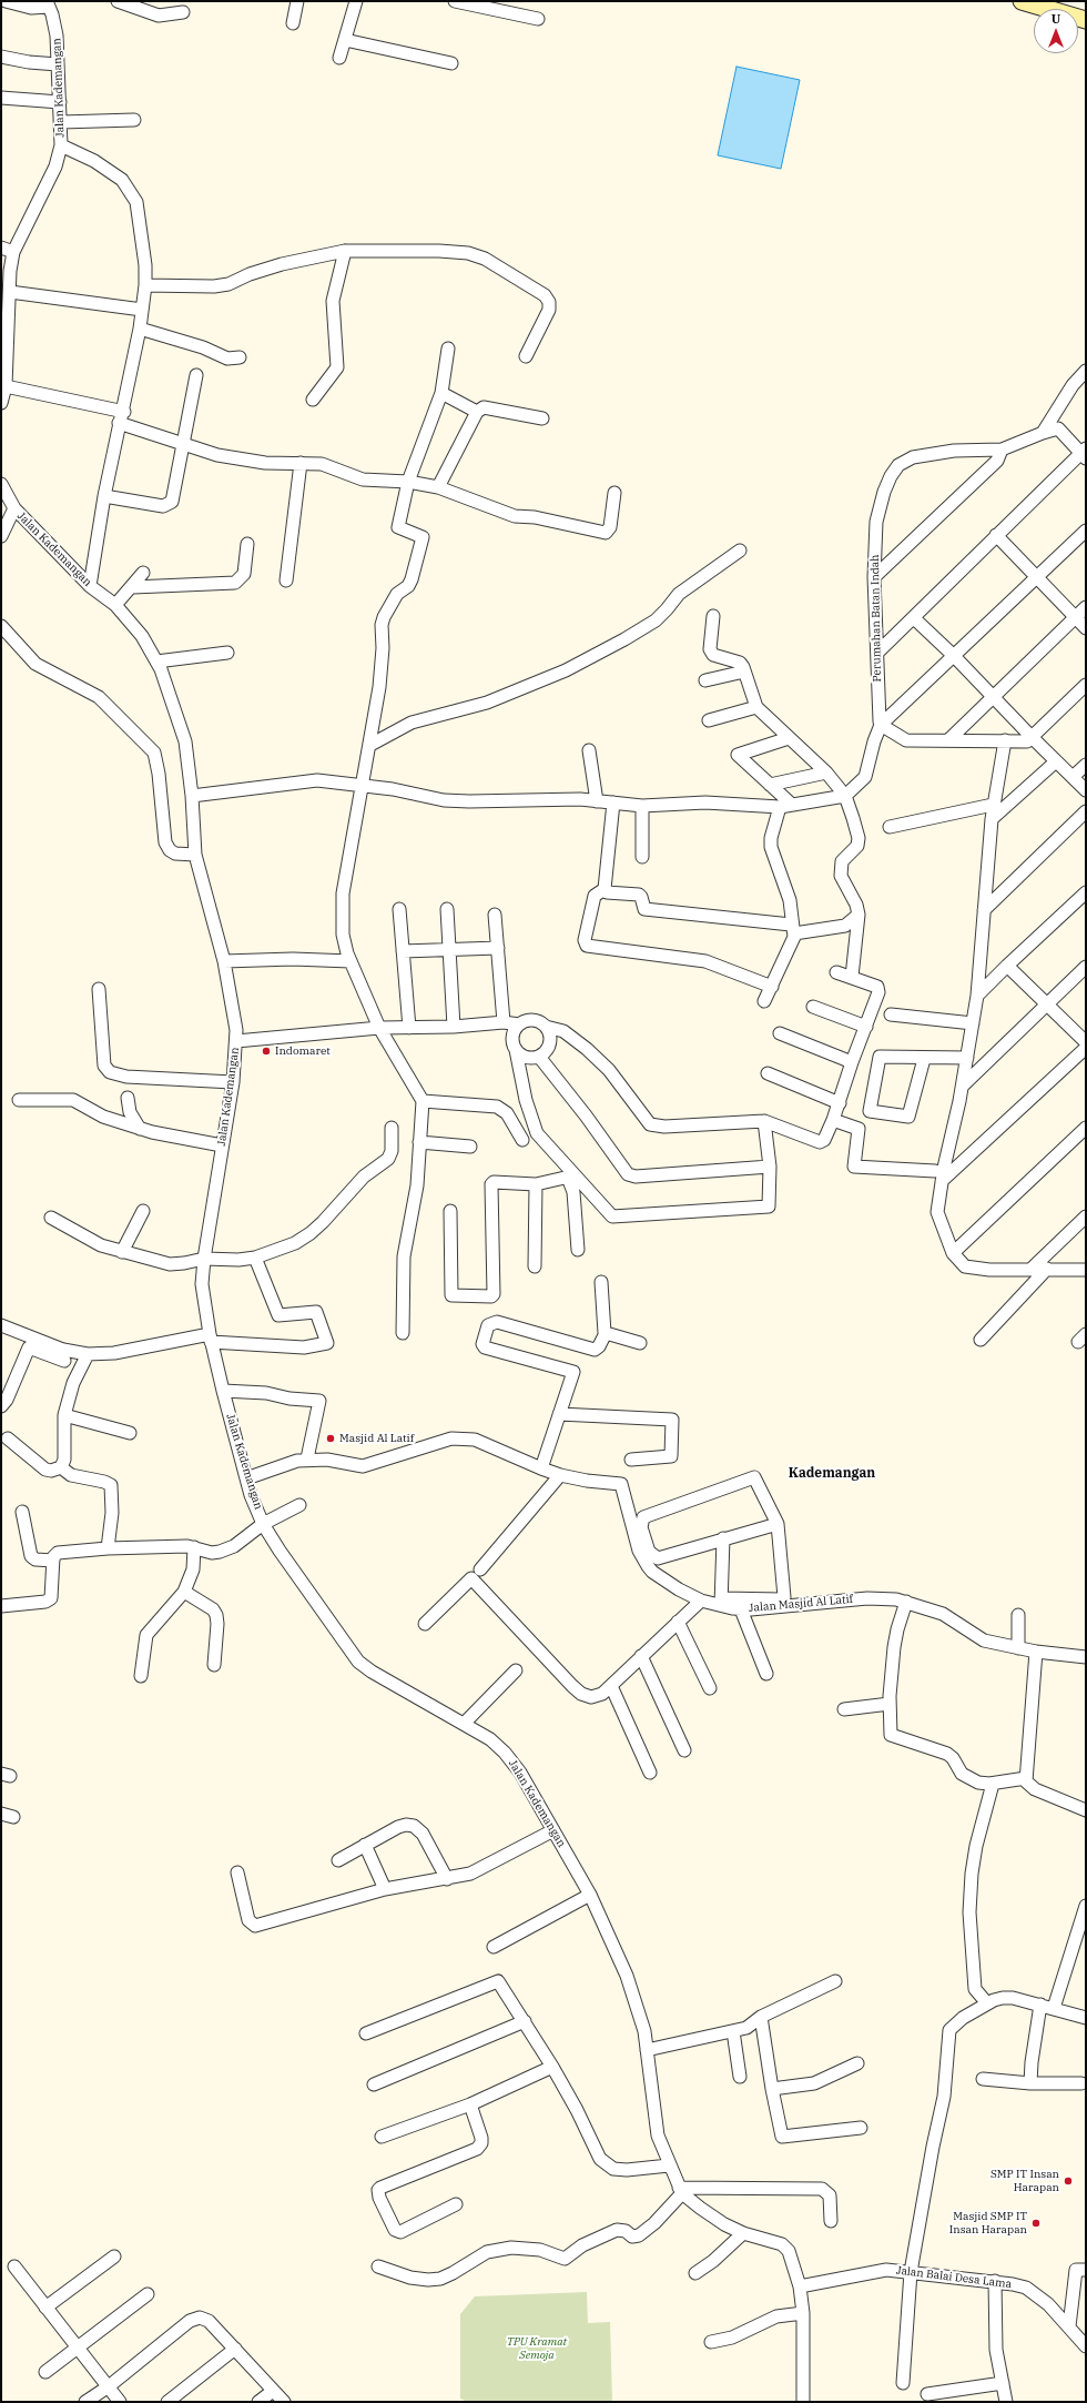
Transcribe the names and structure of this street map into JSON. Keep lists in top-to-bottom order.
{
  "streets": {
    "street": [
      "Jalan Kademangan",
      "Perumahan Batan Indah",
      "Jalan Masjid Al Latif",
      "Jalan Balai Desa Lama"
    ]
  },
  "crossings": [
    ["Jalan Kademangan", "Jalan Masjid Al Latif"],
    ["Jalan Kademangan", "Jalan Balai Desa Lama"]
  ],
  "districts": ["Kademangan"],
  "parks": ["TPU Kramat Semoja"],
  "places": [
    "Indomaret",
    "Masjid Al Latif",
    "SMP IT Insan Harapan",
    "Masjid SMP IT Insan Harapan"
  ],
  "north": "top"
}
